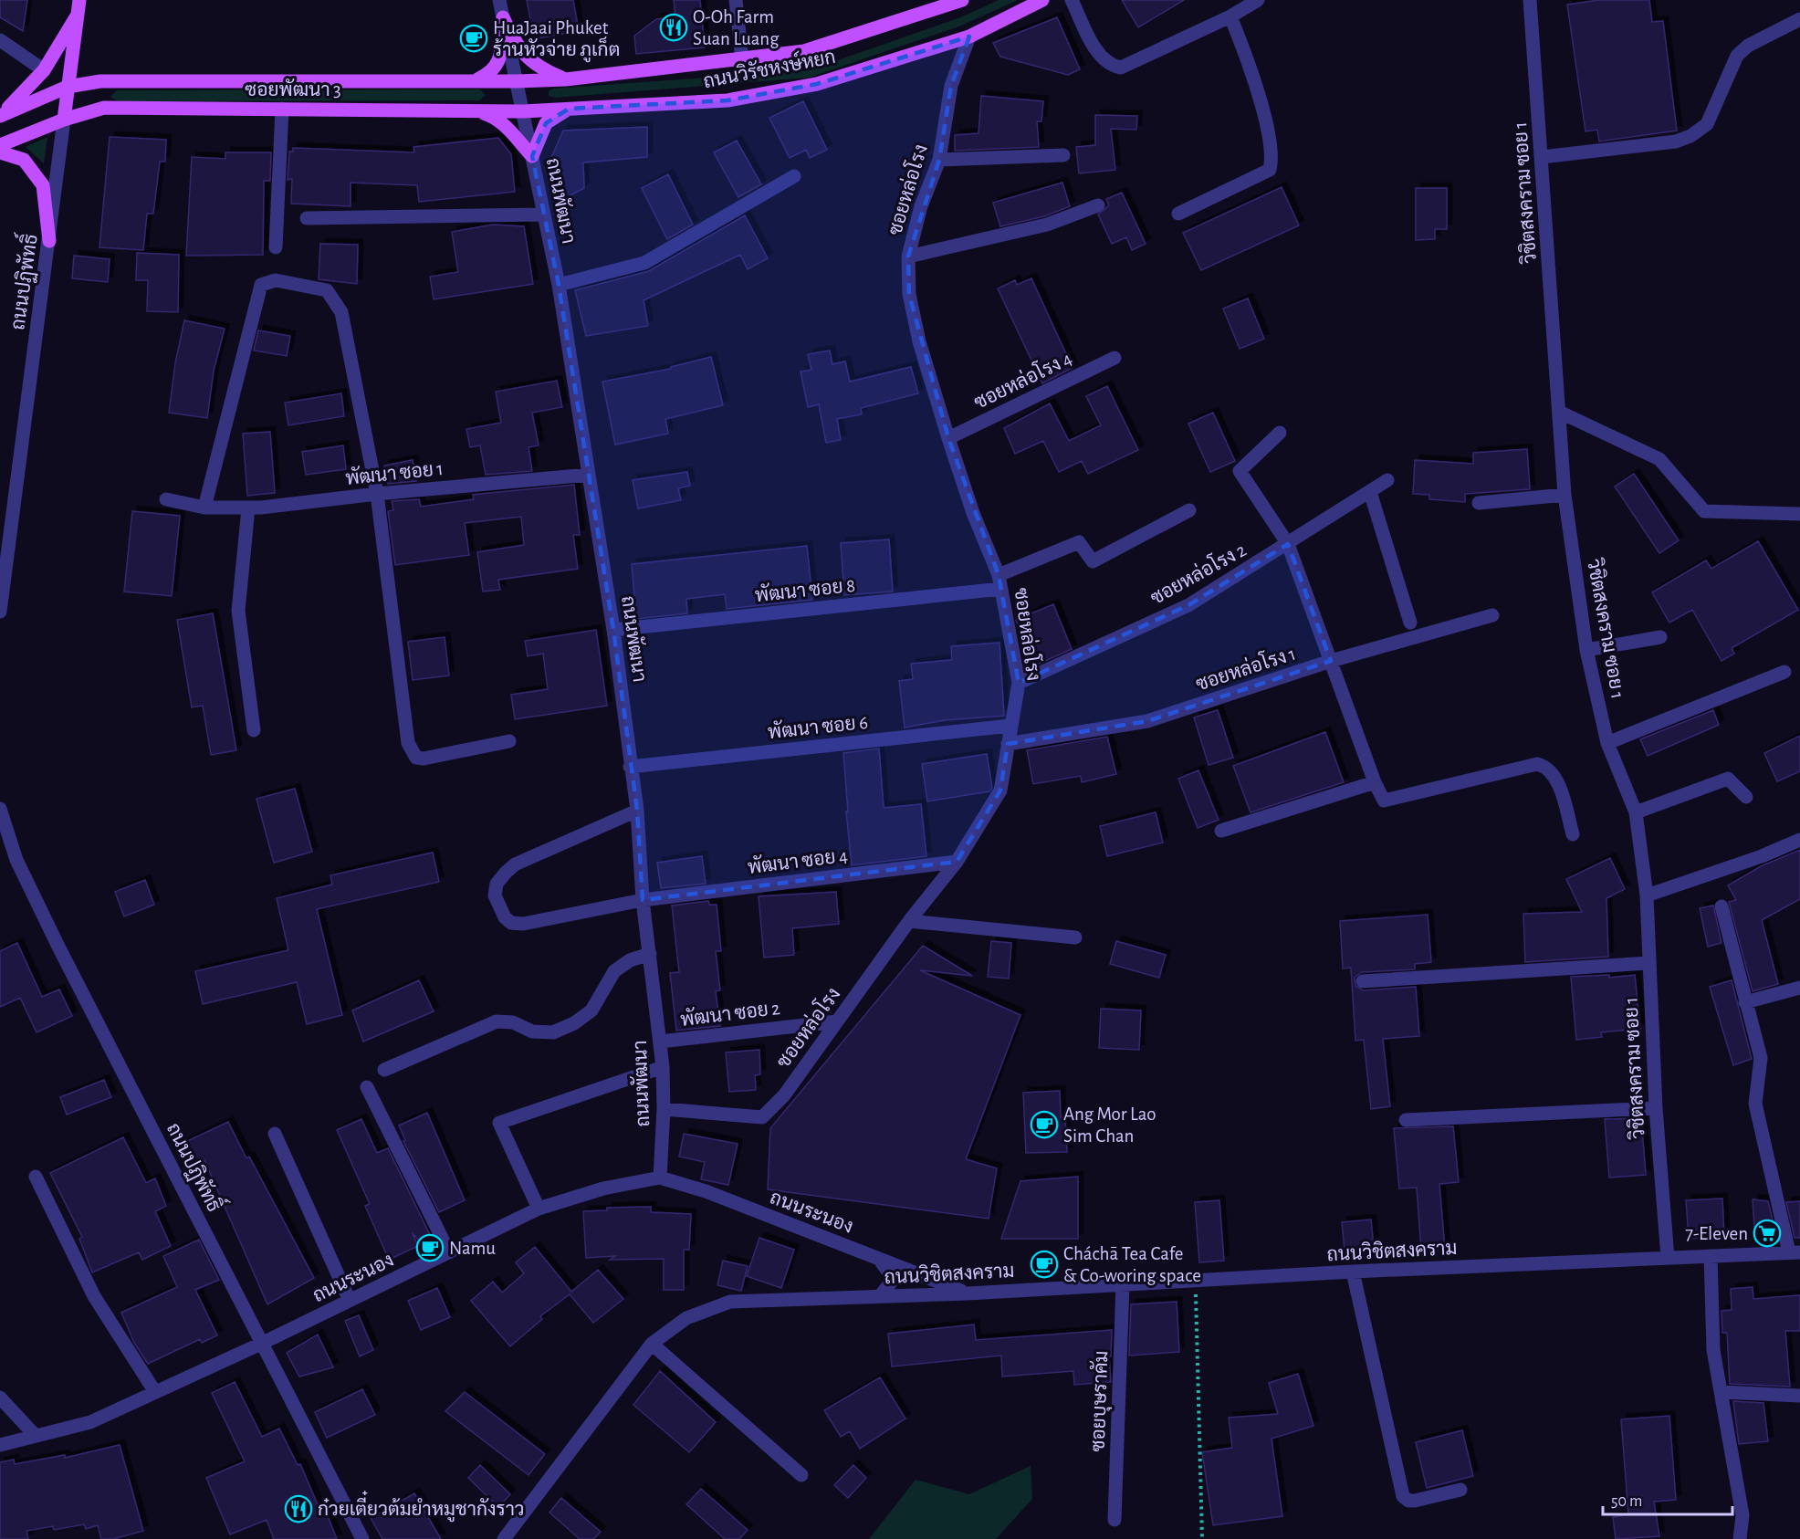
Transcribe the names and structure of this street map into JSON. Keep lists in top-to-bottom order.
{
  "streets": {
    "main road": ["ถนนวิรัชหงษ์หยก", "ซอยพัฒนา 3"],
    "street": [
      "ซอยหล่อโรง",
      "วิชิตสงคราม ซอย 1",
      "ถนนพัฒนา",
      "ถนนปฏิพัทธิ์",
      "ซอยหล่อโรง 4",
      "พัฒนา ซอย 1",
      "ซอยหล่อโรง 2",
      "พัฒนา ซอย 8",
      "ซอยหล่อโรง 1",
      "พัฒนา ซอย 6",
      "พัฒนา ซอย 4",
      "พัฒนา ซอย 2",
      "ถนนระนอง",
      "ถนนวิชิตสงคราม",
      "ซอยบุษราคัม"
    ]
  },
  "crossings": [
    ["ถนนวิรัชหงษ์หยก", "ซอยพัฒนา 3"],
    ["ถนนวิรัชหงษ์หยก", "ซอยหล่อโรง"],
    ["ถนนวิรัชหงษ์หยก", "ถนนพัฒนา"],
    ["ซอยพัฒนา 3", "ถนนพัฒนา"],
    ["ซอยพัฒนา 3", "ถนนปฏิพัทธิ์"],
    ["ซอยหล่อโรง", "ถนนพัฒนา"],
    ["ซอยหล่อโรง", "ซอยหล่อโรง 4"],
    ["ซอยหล่อโรง", "ซอยหล่อโรง 2"],
    ["ซอยหล่อโรง", "พัฒนา ซอย 8"],
    ["ซอยหล่อโรง", "ซอยหล่อโรง 1"],
    ["ซอยหล่อโรง", "พัฒนา ซอย 6"],
    ["ซอยหล่อโรง", "พัฒนา ซอย 4"],
    ["ซอยหล่อโรง", "พัฒนา ซอย 2"],
    ["วิชิตสงคราม ซอย 1", "ถนนวิชิตสงคราม"],
    ["ถนนพัฒนา", "พัฒนา ซอย 1"],
    ["ถนนพัฒนา", "พัฒนา ซอย 8"],
    ["ถนนพัฒนา", "พัฒนา ซอย 6"],
    ["ถนนพัฒนา", "พัฒนา ซอย 4"],
    ["ถนนพัฒนา", "พัฒนา ซอย 2"],
    ["ถนนพัฒนา", "ถนนระนอง"],
    ["ถนนปฏิพัทธิ์", "ถนนระนอง"],
    ["ถนนระนอง", "ถนนวิชิตสงคราม"],
    ["ถนนวิชิตสงคราม", "ซอยบุษราคัม"]
  ],
  "places": {
    "restaurant": ["O-Oh Farm Suan Luang", "ก๋วยเตี๋ยวต้มยำหมูชากังราว"],
    "cafe": [
      "HuaJaai Phuket ร้านหัวจ่าย ภูเก็ต",
      "Ang Mor Lao Sim Chan",
      "Namu",
      "Cháchā Tea Cafe & Co-woring space"
    ],
    "supermarket": ["7-Eleven"]
  },
  "scale_bar": "50 m"
}
